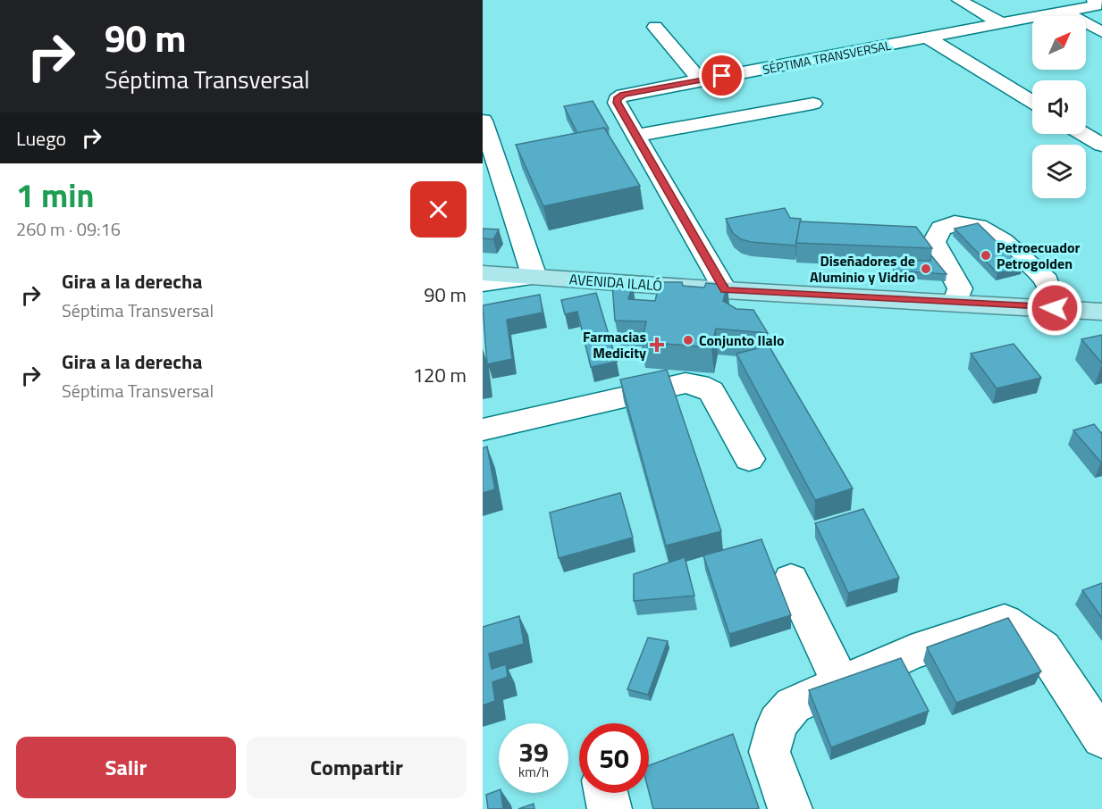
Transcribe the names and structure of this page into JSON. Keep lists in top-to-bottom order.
{
  "streets": {
    "main road": ["AVENIDA ILALÓ"],
    "street": ["SÉPTIMA TRANSVERSAL"]
  },
  "crossings": [
    ["SÉPTIMA TRANSVERSAL", "AVENIDA ILALÓ"]
  ],
  "places": {
    "other": ["Petroecuador Petrogolden", "Diseñadores de Aluminio y Vidrio", "Conjunto Ilalo"],
    "health": ["Farmacias Medicity"]
  },
  "north": "top right",
  "page": {
    "turn": ["90 m", "Séptima Transversal"],
    "then": "Luego",
    "heading": ["1 min", "260 m · 09:16"],
    "list": [
      {
        "name": "Gira a la derecha",
        "note": "Séptima Transversal",
        "value": "90 m"
      },
      {
        "name": "Gira a la derecha",
        "note": "Séptima Transversal",
        "value": "120 m"
      }
    ],
    "speed": "39 km/h",
    "limit": "50",
    "buttons": ["Salir", "Compartir"]
  }
}
